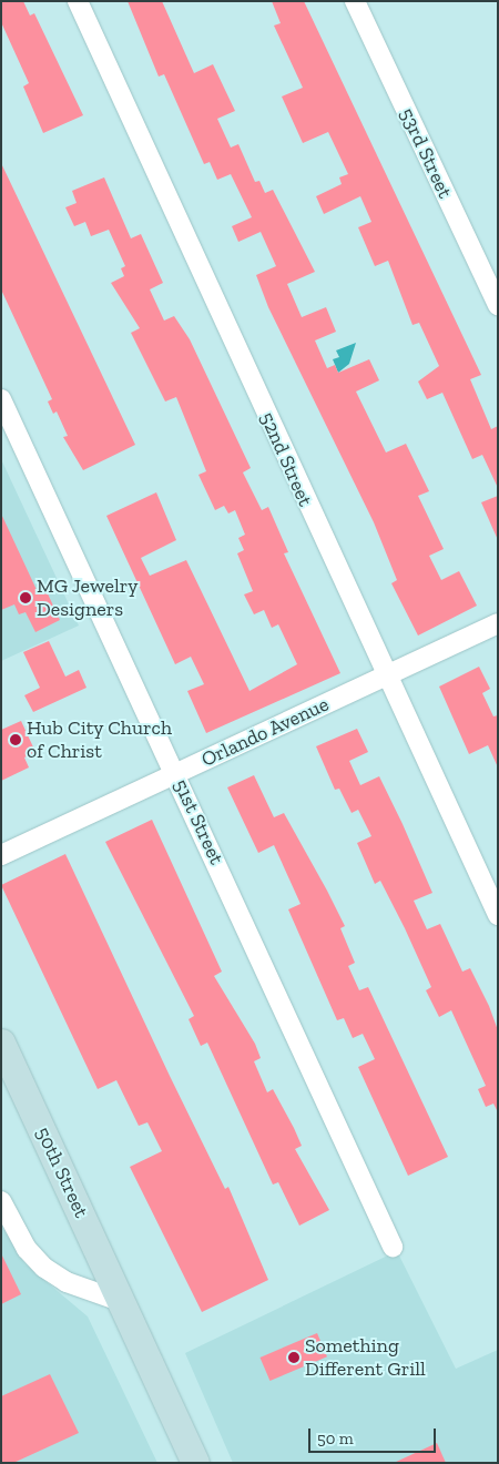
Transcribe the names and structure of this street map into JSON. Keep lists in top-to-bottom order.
{
  "streets": {
    "main road": ["50th Street"],
    "street": [
      "53rd Street",
      "52nd Street",
      "Orlando Avenue",
      "51st Street"
    ]
  },
  "crossings": [
    ["52nd Street", "Orlando Avenue"],
    ["Orlando Avenue", "51st Street"]
  ],
  "places": ["MG Jewelry Designers", "Hub City Church of Christ", "Something Different Grill"],
  "scale_bar": "50 m"
}
